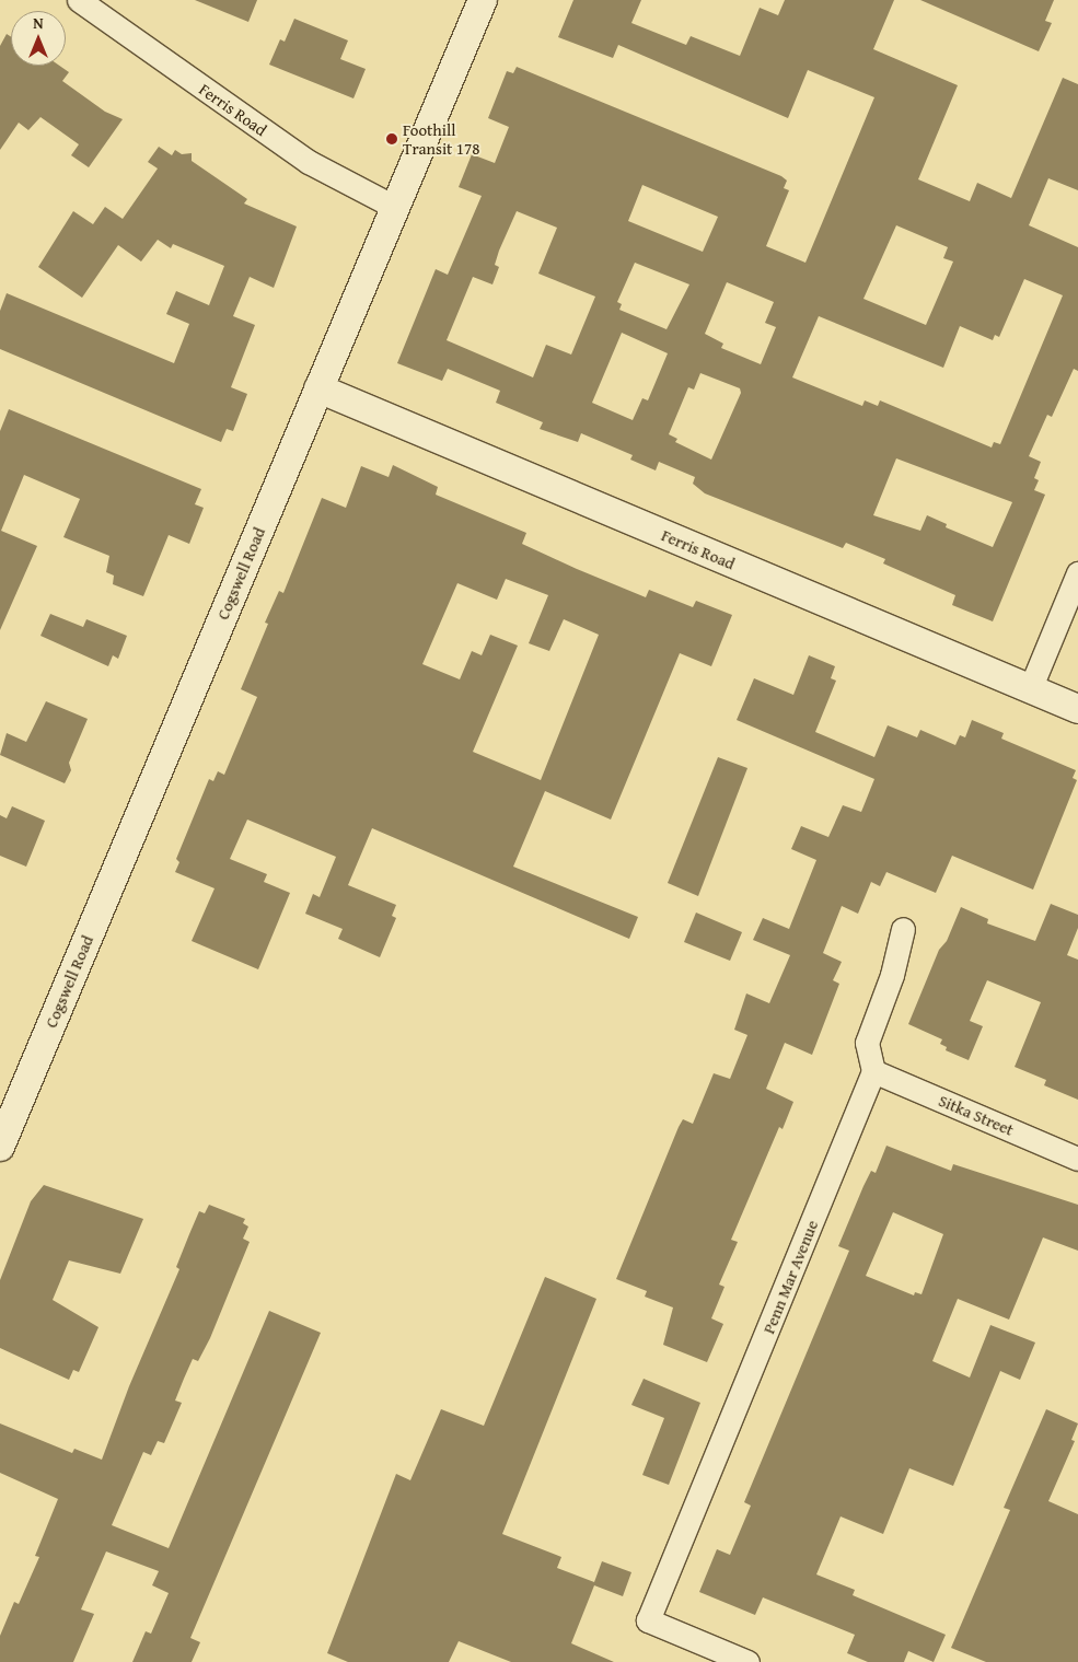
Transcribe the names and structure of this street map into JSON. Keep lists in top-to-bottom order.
{
  "streets": {
    "street": [
      "Ferris Road",
      "Cogswell Road",
      "Sitka Street",
      "Penn Mar Avenue"
    ]
  },
  "crossings": [
    ["Ferris Road", "Cogswell Road"],
    ["Sitka Street", "Penn Mar Avenue"]
  ],
  "places": ["Foothill Transit 178"],
  "north": "top"
}
